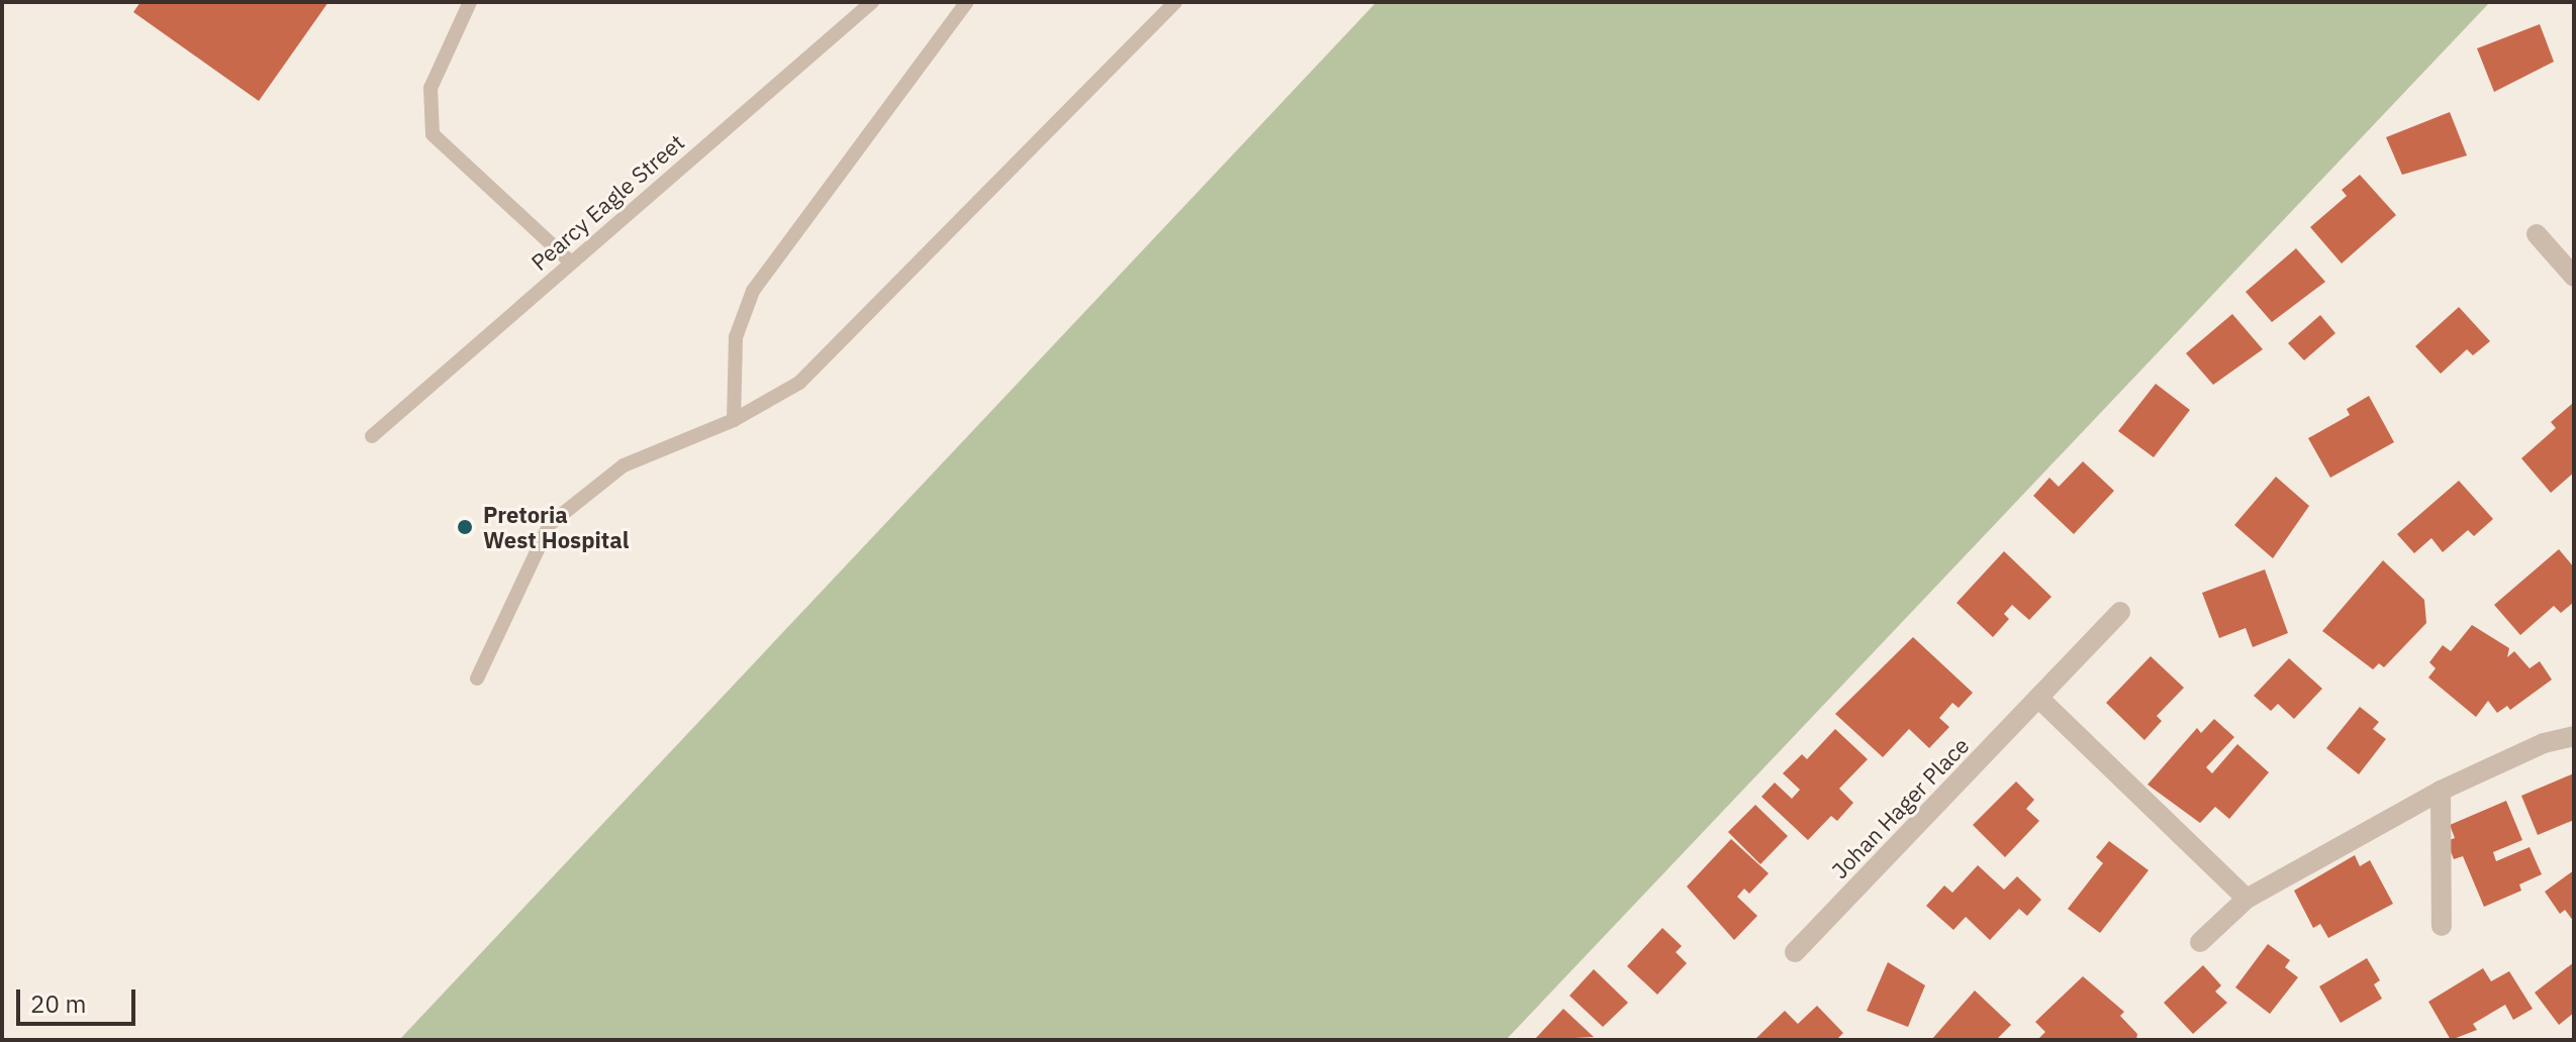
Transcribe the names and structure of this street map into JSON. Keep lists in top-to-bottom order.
{
  "streets": {
    "street": ["Johan Hager Place"],
    "lane": ["Pearcy Eagle Street"]
  },
  "places": ["Pretoria West Hospital"],
  "scale_bar": "20 m"
}
